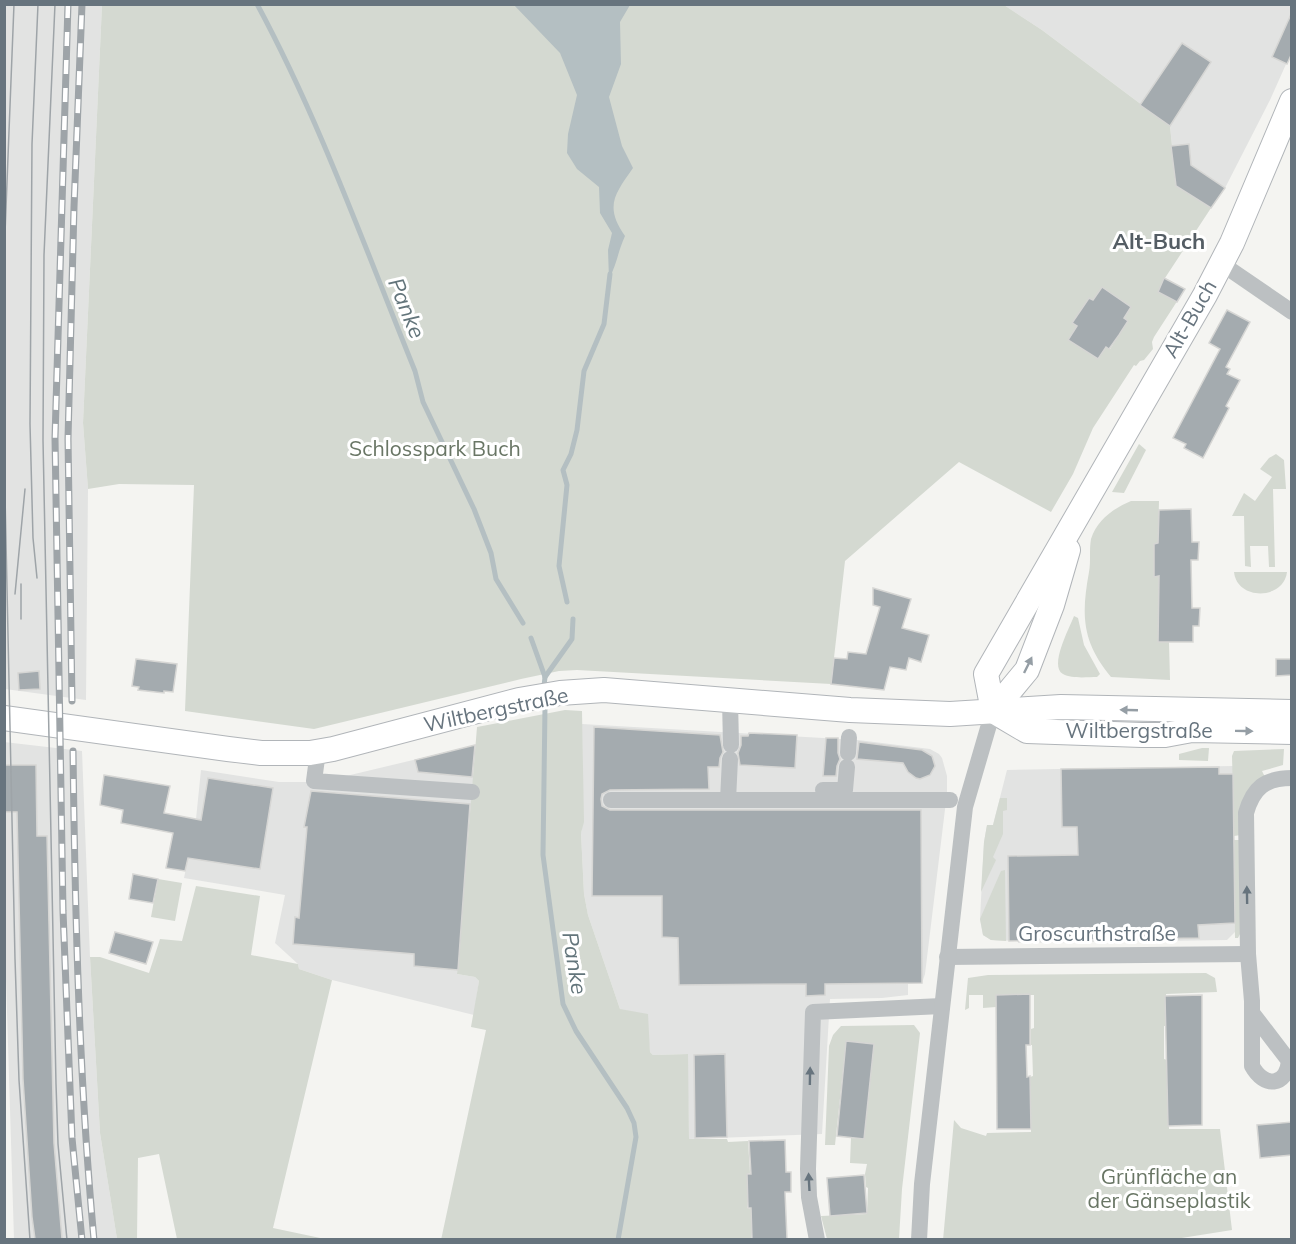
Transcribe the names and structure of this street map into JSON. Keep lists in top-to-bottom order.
{
  "streets": {
    "main road": ["Alt-Buch", "Wiltbergstraße"],
    "street": ["Groscurthstraße"]
  },
  "crossings": [
    ["Alt-Buch", "Wiltbergstraße"]
  ],
  "districts": ["Alt-Buch"],
  "water": ["Panke"],
  "parks": ["Schlosspark Buch", "Grünfläche an der Gänseplastik"]
}
